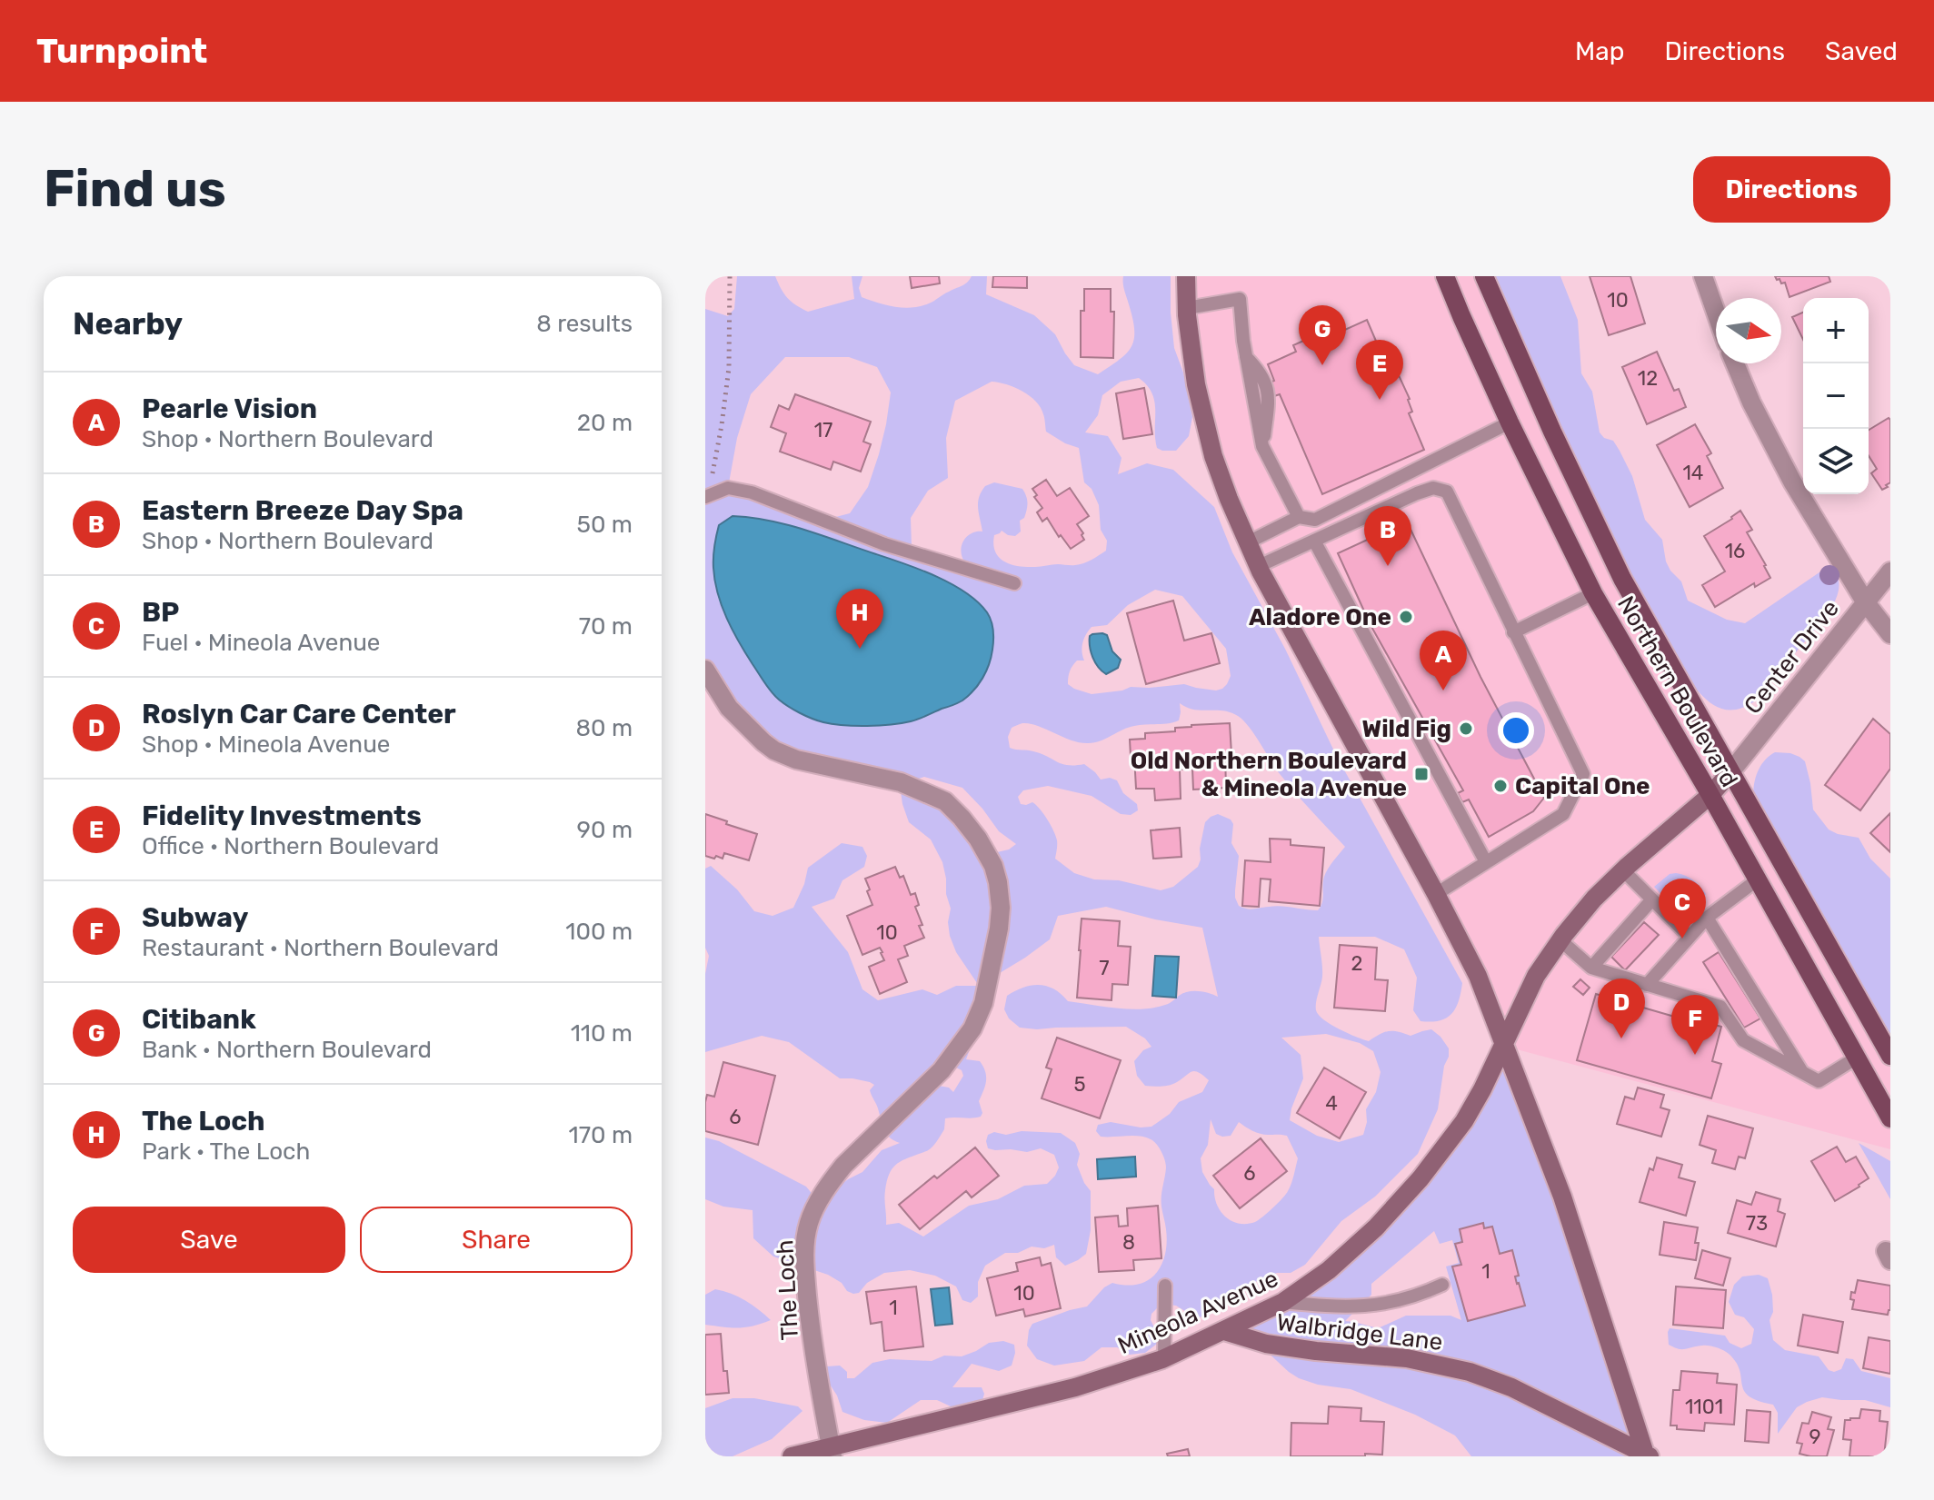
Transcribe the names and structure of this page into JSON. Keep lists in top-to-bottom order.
{
  "streets": {
    "main road": ["Northern Boulevard", "Mineola Avenue", "Walbridge Lane"],
    "street": ["Center Drive", "The Loch"]
  },
  "crossings": [
    ["Center Drive", "Northern Boulevard"],
    ["Center Drive", "Mineola Avenue"],
    ["Northern Boulevard", "Mineola Avenue"],
    ["The Loch", "Mineola Avenue"],
    ["Mineola Avenue", "Walbridge Lane"]
  ],
  "places": {
    "other": ["Aladore One", "Wild Fig", "Capital One"],
    "transit": ["Old Northern Boulevard & Mineola Avenue"]
  },
  "house_numbers": [
    "10",
    "12",
    "17",
    "14",
    "16",
    "10",
    "2",
    "7",
    "5",
    "4",
    "6",
    "6",
    "73",
    "8",
    "1",
    "10",
    "1",
    "1101",
    "9"
  ],
  "north": "right",
  "page": {
    "header": "Turnpoint",
    "nav": ["Map", "Directions", "Saved"],
    "buttons": [
      "Directions",
      ["Save", "Share"]
    ],
    "title": "Find us",
    "heading": ["Nearby", "8 results"],
    "map_buttons": ["+", "−"],
    "pins": [
      "G",
      "E",
      "B",
      "H",
      "A",
      "C",
      "D",
      "F"
    ],
    "list": [
      {
        "mark": "A",
        "name": "Pearle Vision",
        "note": "Shop · Northern Boulevard",
        "value": "20 m"
      },
      {
        "mark": "B",
        "name": "Eastern Breeze Day Spa",
        "note": "Shop · Northern Boulevard",
        "value": "50 m"
      },
      {
        "mark": "C",
        "name": "BP",
        "note": "Fuel · Mineola Avenue",
        "value": "70 m"
      },
      {
        "mark": "D",
        "name": "Roslyn Car Care Center",
        "note": "Shop · Mineola Avenue",
        "value": "80 m"
      },
      {
        "mark": "E",
        "name": "Fidelity Investments",
        "note": "Office · Northern Boulevard",
        "value": "90 m"
      },
      {
        "mark": "F",
        "name": "Subway",
        "note": "Restaurant · Northern Boulevard",
        "value": "100 m"
      },
      {
        "mark": "G",
        "name": "Citibank",
        "note": "Bank · Northern Boulevard",
        "value": "110 m"
      },
      {
        "mark": "H",
        "name": "The Loch",
        "note": "Park · The Loch",
        "value": "170 m"
      }
    ]
  }
}
